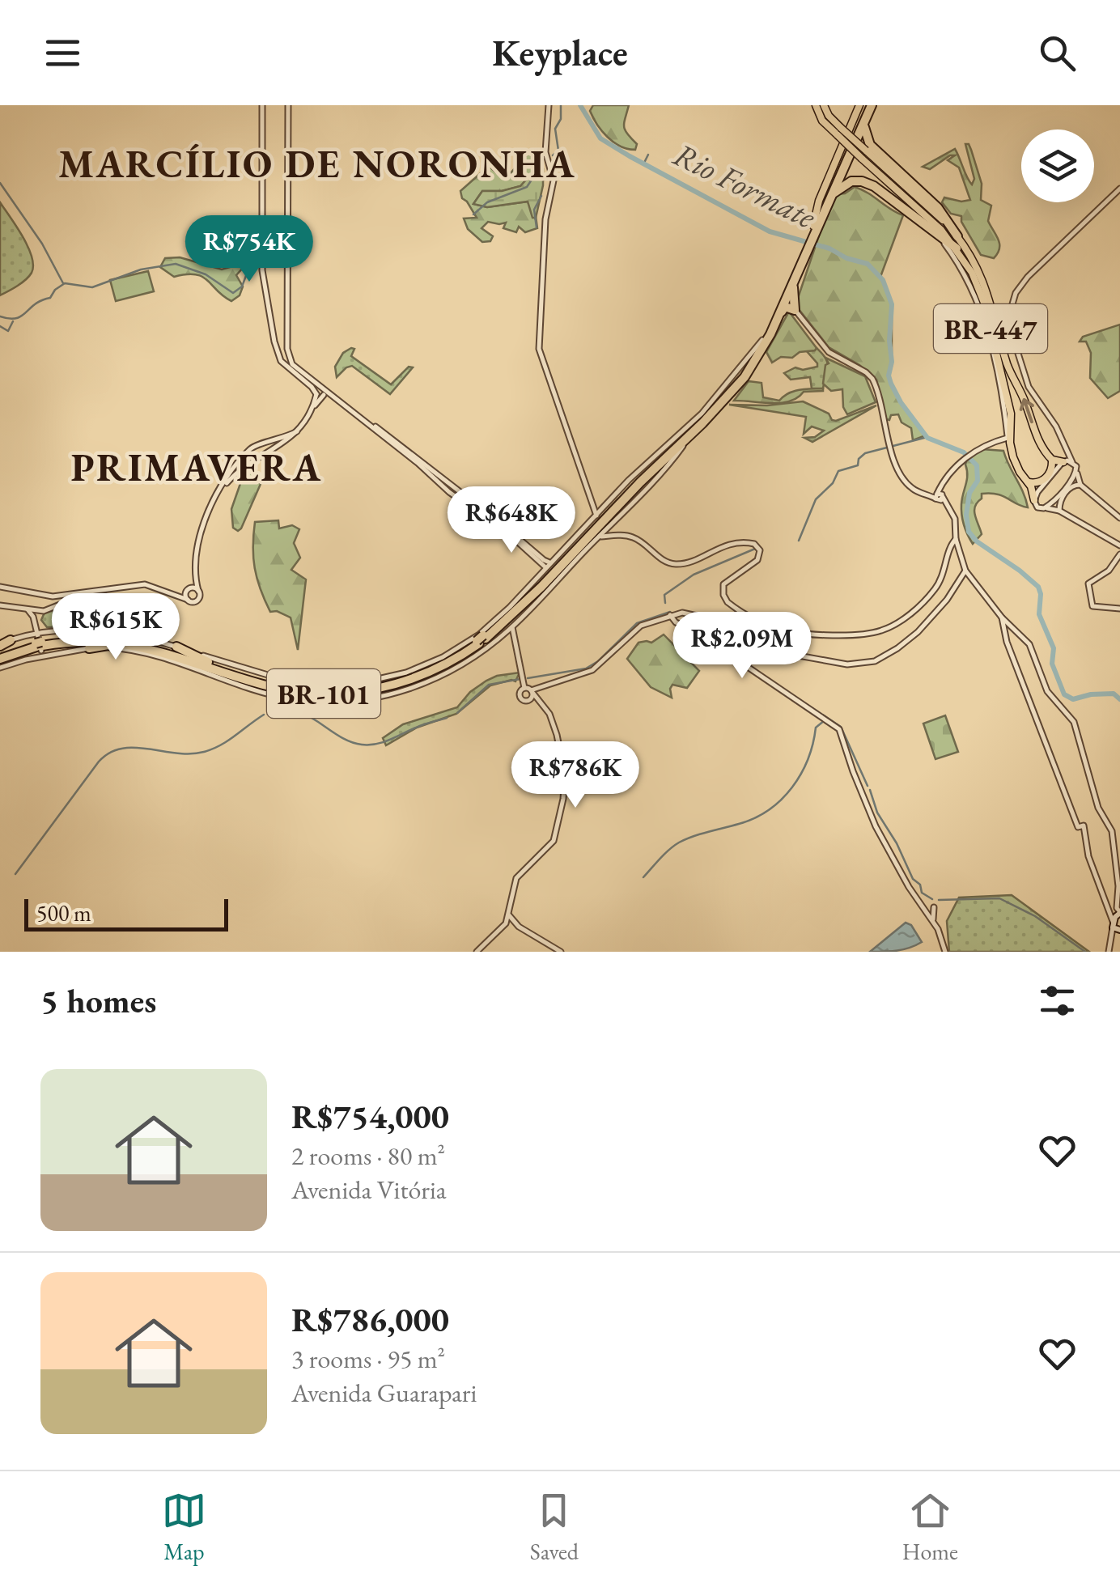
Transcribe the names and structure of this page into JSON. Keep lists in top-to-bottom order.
{
  "streets": {
    "highway": ["BR-101"],
    "main road": ["BR-447"]
  },
  "districts": ["MARCÍLIO DE NORONHA", "PRIMAVERA"],
  "water": ["Rio Formate"],
  "scale_bar": "500 m",
  "page": {
    "header": "Keyplace",
    "price": [
      "R$754K",
      "R$648K",
      "R$615K",
      "R$2.09M",
      "R$786K"
    ],
    "scale": "500 m",
    "heading": "5 homes",
    "list": [
      {
        "name": "R$754,000",
        "note": "2 rooms · 80 m² · Avenida Vitória"
      },
      {
        "name": "R$786,000",
        "note": "3 rooms · 95 m² · Avenida Guarapari"
      }
    ],
    "tabs": ["Map", "Saved", "Home"]
  }
}
